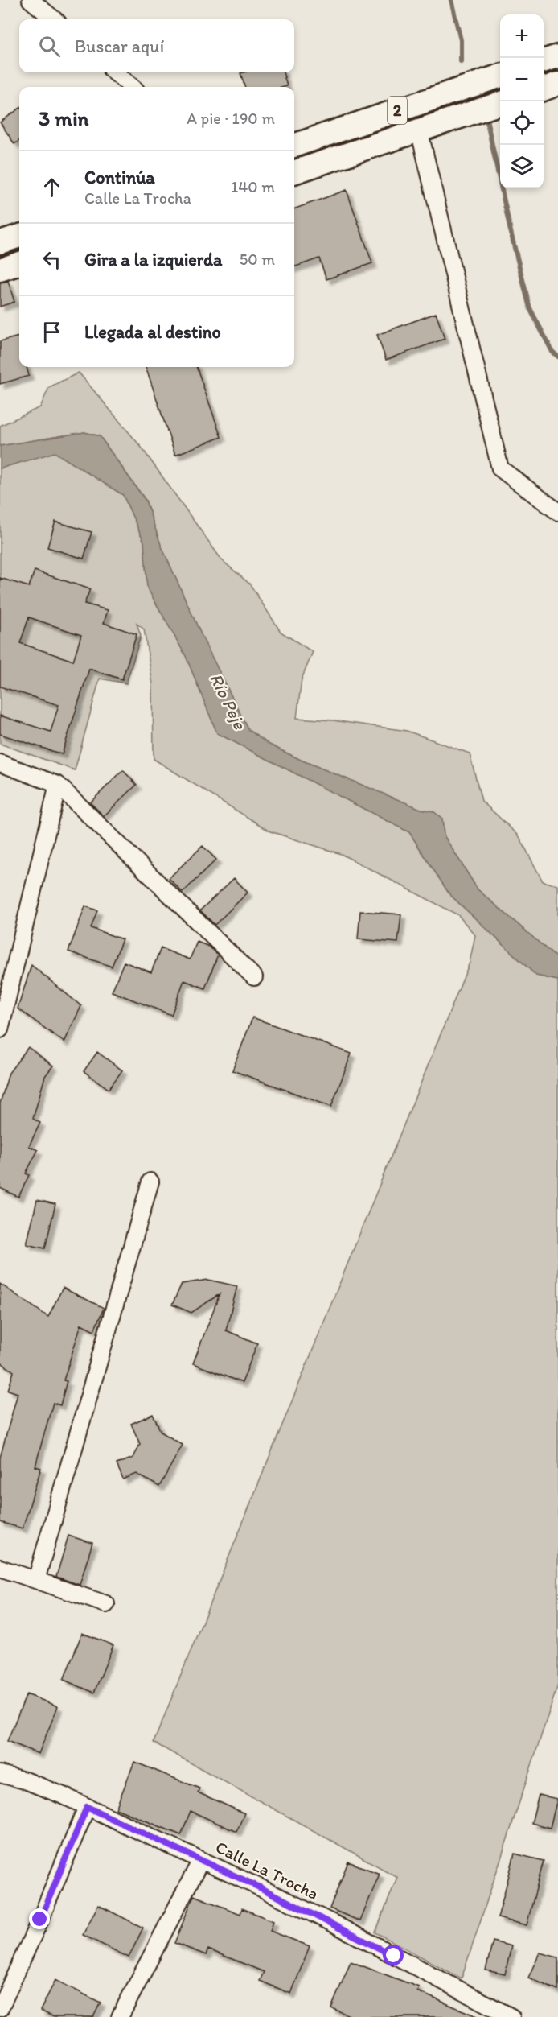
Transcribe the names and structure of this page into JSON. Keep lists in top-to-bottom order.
{
  "streets": {
    "highway": ["2"],
    "street": ["Calle La Trocha"]
  },
  "water": ["Río Peje"],
  "page": {
    "map_buttons": ["+", "−"],
    "search": "Buscar aquí",
    "heading": ["3 min", "A pie · 190 m"],
    "list": [
      ["Continúa", "Calle La Trocha", "140 m"],
      ["Gira a la izquierda", "50 m"],
      "Llegada al destino"
    ]
  }
}
